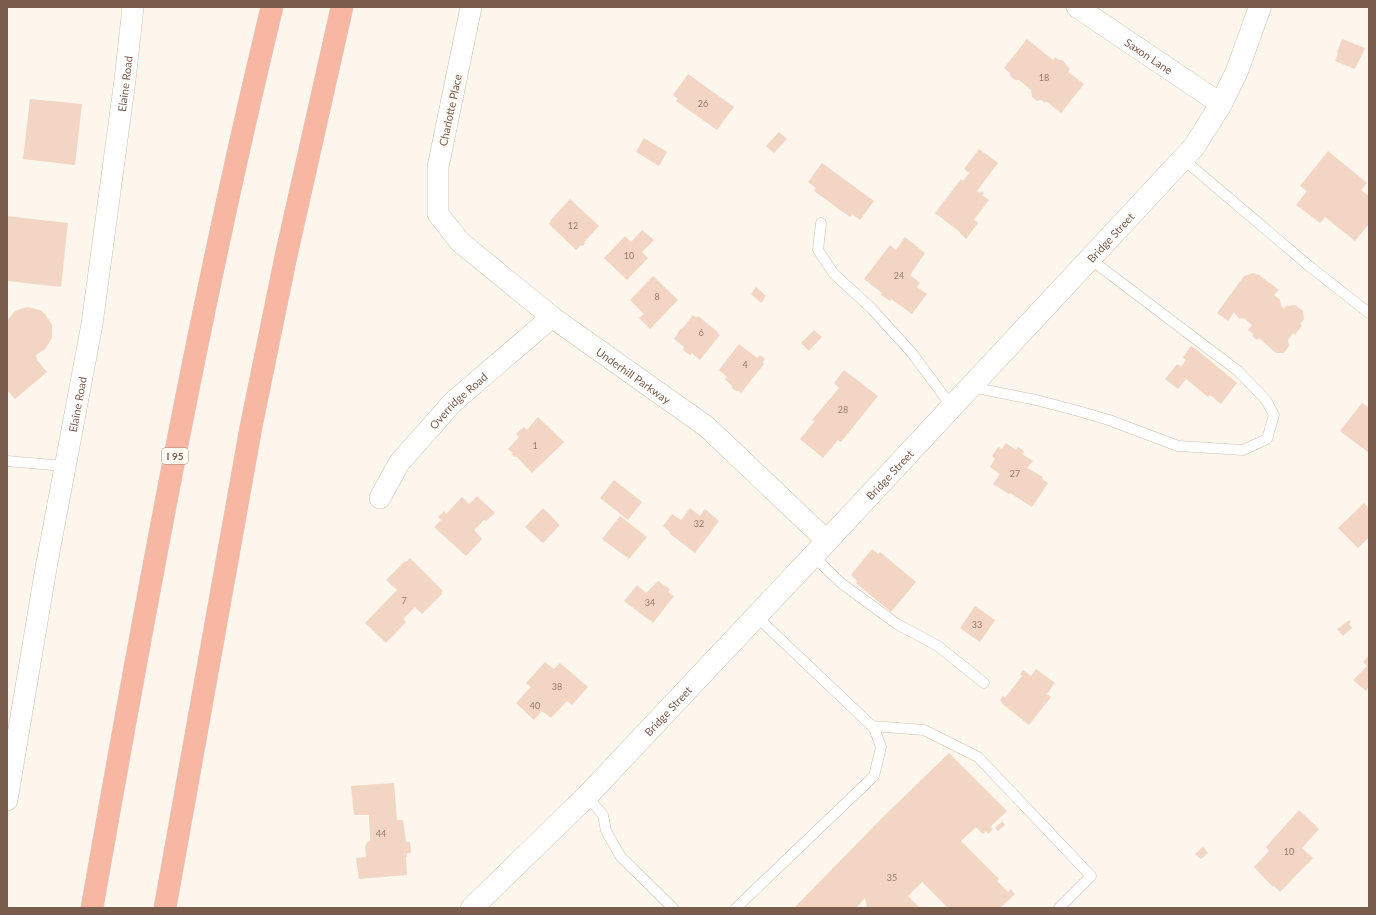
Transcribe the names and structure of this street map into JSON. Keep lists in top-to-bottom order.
{
  "streets": {
    "highway": ["I 95"],
    "main road": ["Bridge Street"],
    "street": [
      "Saxon Lane",
      "Elaine Road",
      "Charlotte Place",
      "Underhill Parkway",
      "Overridge Road"
    ]
  },
  "crossings": [
    ["Saxon Lane", "Bridge Street"],
    ["Charlotte Place", "Underhill Parkway"],
    ["Bridge Street", "Underhill Parkway"],
    ["Underhill Parkway", "Overridge Road"]
  ],
  "house_numbers": [
    "18",
    "26",
    "12",
    "10",
    "24",
    "8",
    "6",
    "4",
    "28",
    "1",
    "27",
    "32",
    "7",
    "34",
    "33",
    "38",
    "40",
    "44",
    "10",
    "35"
  ]
}
